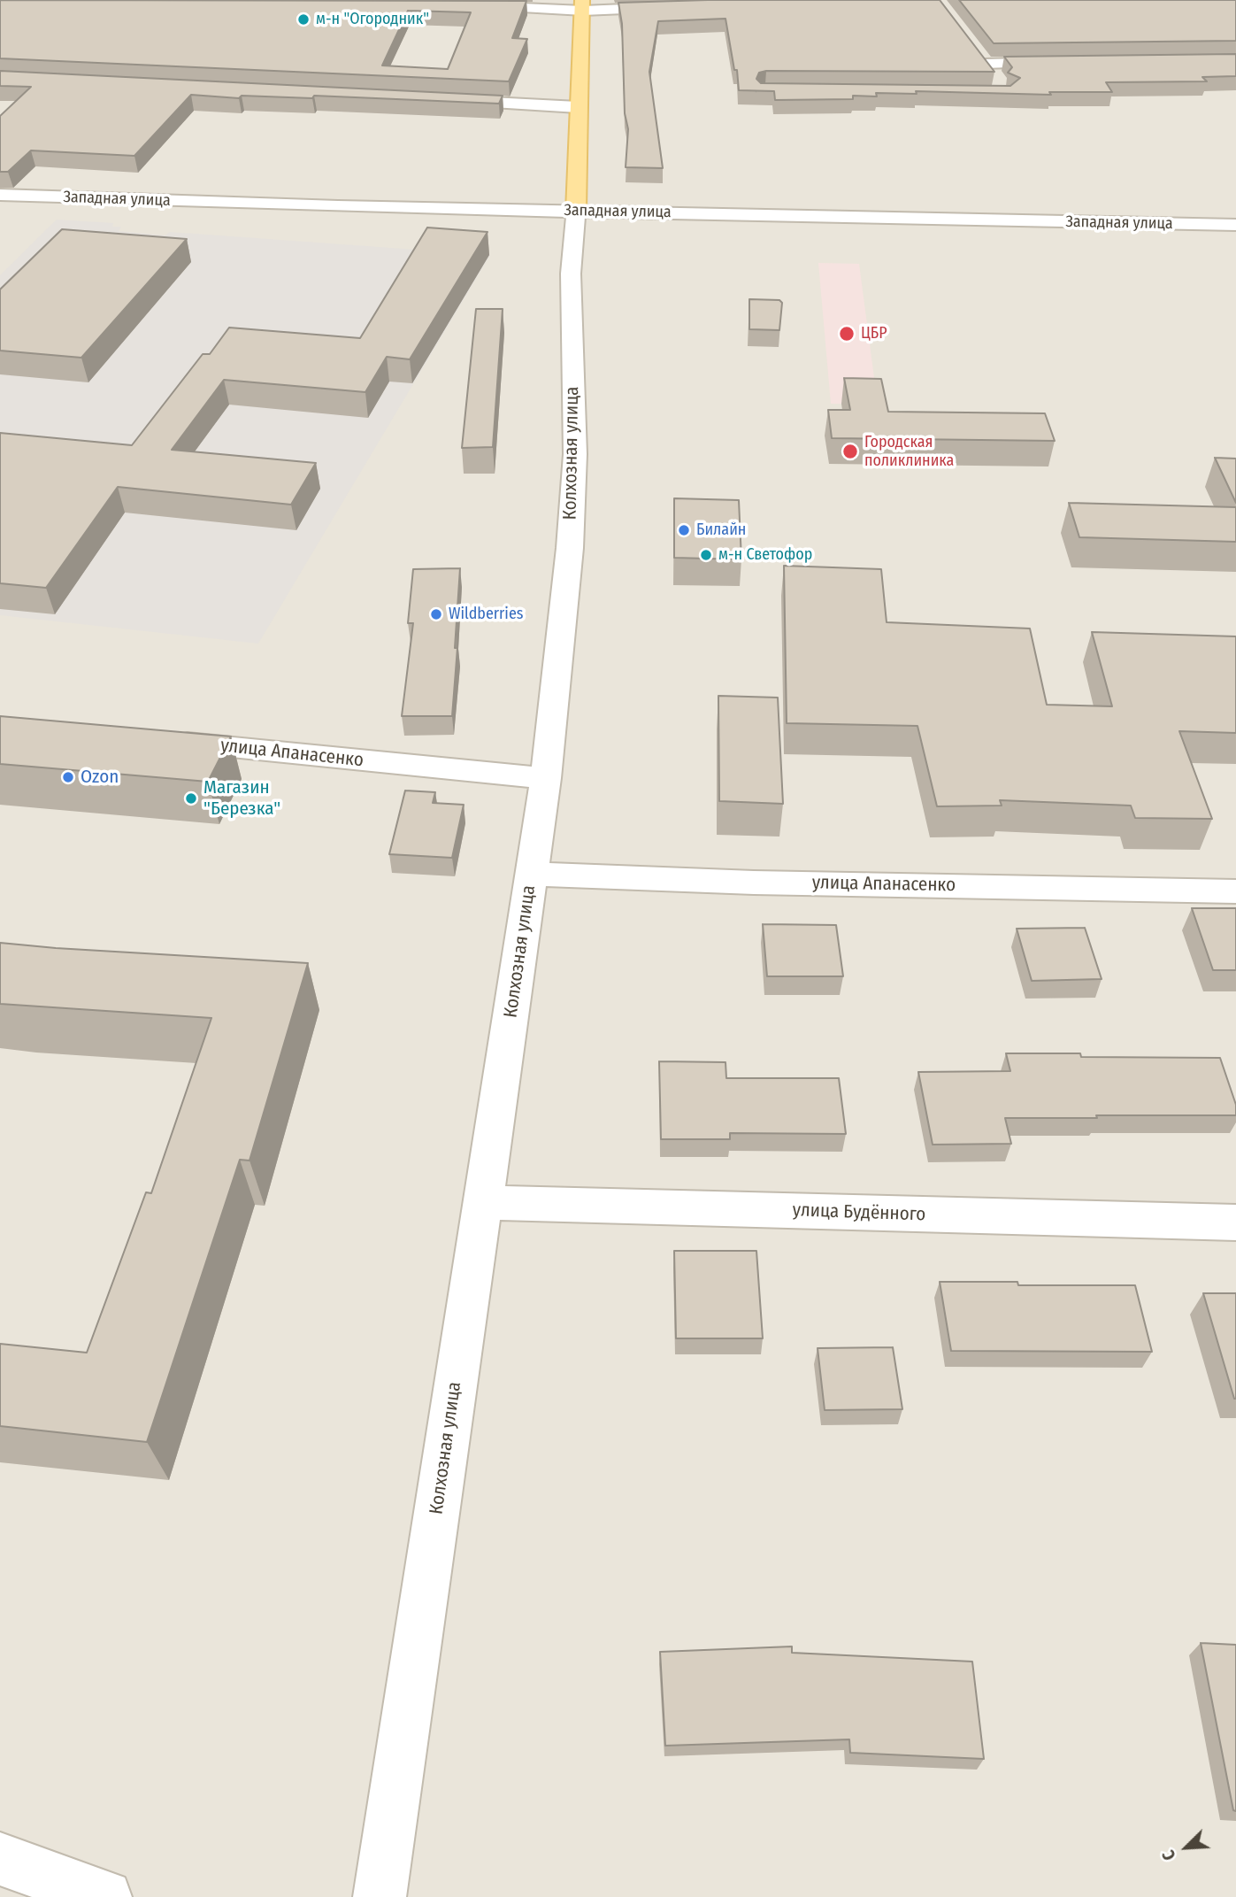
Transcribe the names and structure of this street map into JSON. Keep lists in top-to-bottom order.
{
  "streets": {
    "main road": ["Колхозная улица"],
    "street": ["Западная улица", "улица Апанасенко", "улица Будённого"]
  },
  "crossings": [
    ["Западная улица", "Колхозная улица"],
    ["Колхозная улица", "улица Апанасенко"],
    ["Колхозная улица", "улица Будённого"]
  ],
  "places": [
    "м-н \"Огородник\"",
    "ЦБР",
    "Городская поликлиника",
    "Билайн",
    "м-н Светофор",
    "Wildberries",
    "Ozon",
    "Магазин \"Березка\""
  ],
  "north": "bottom left"
}
